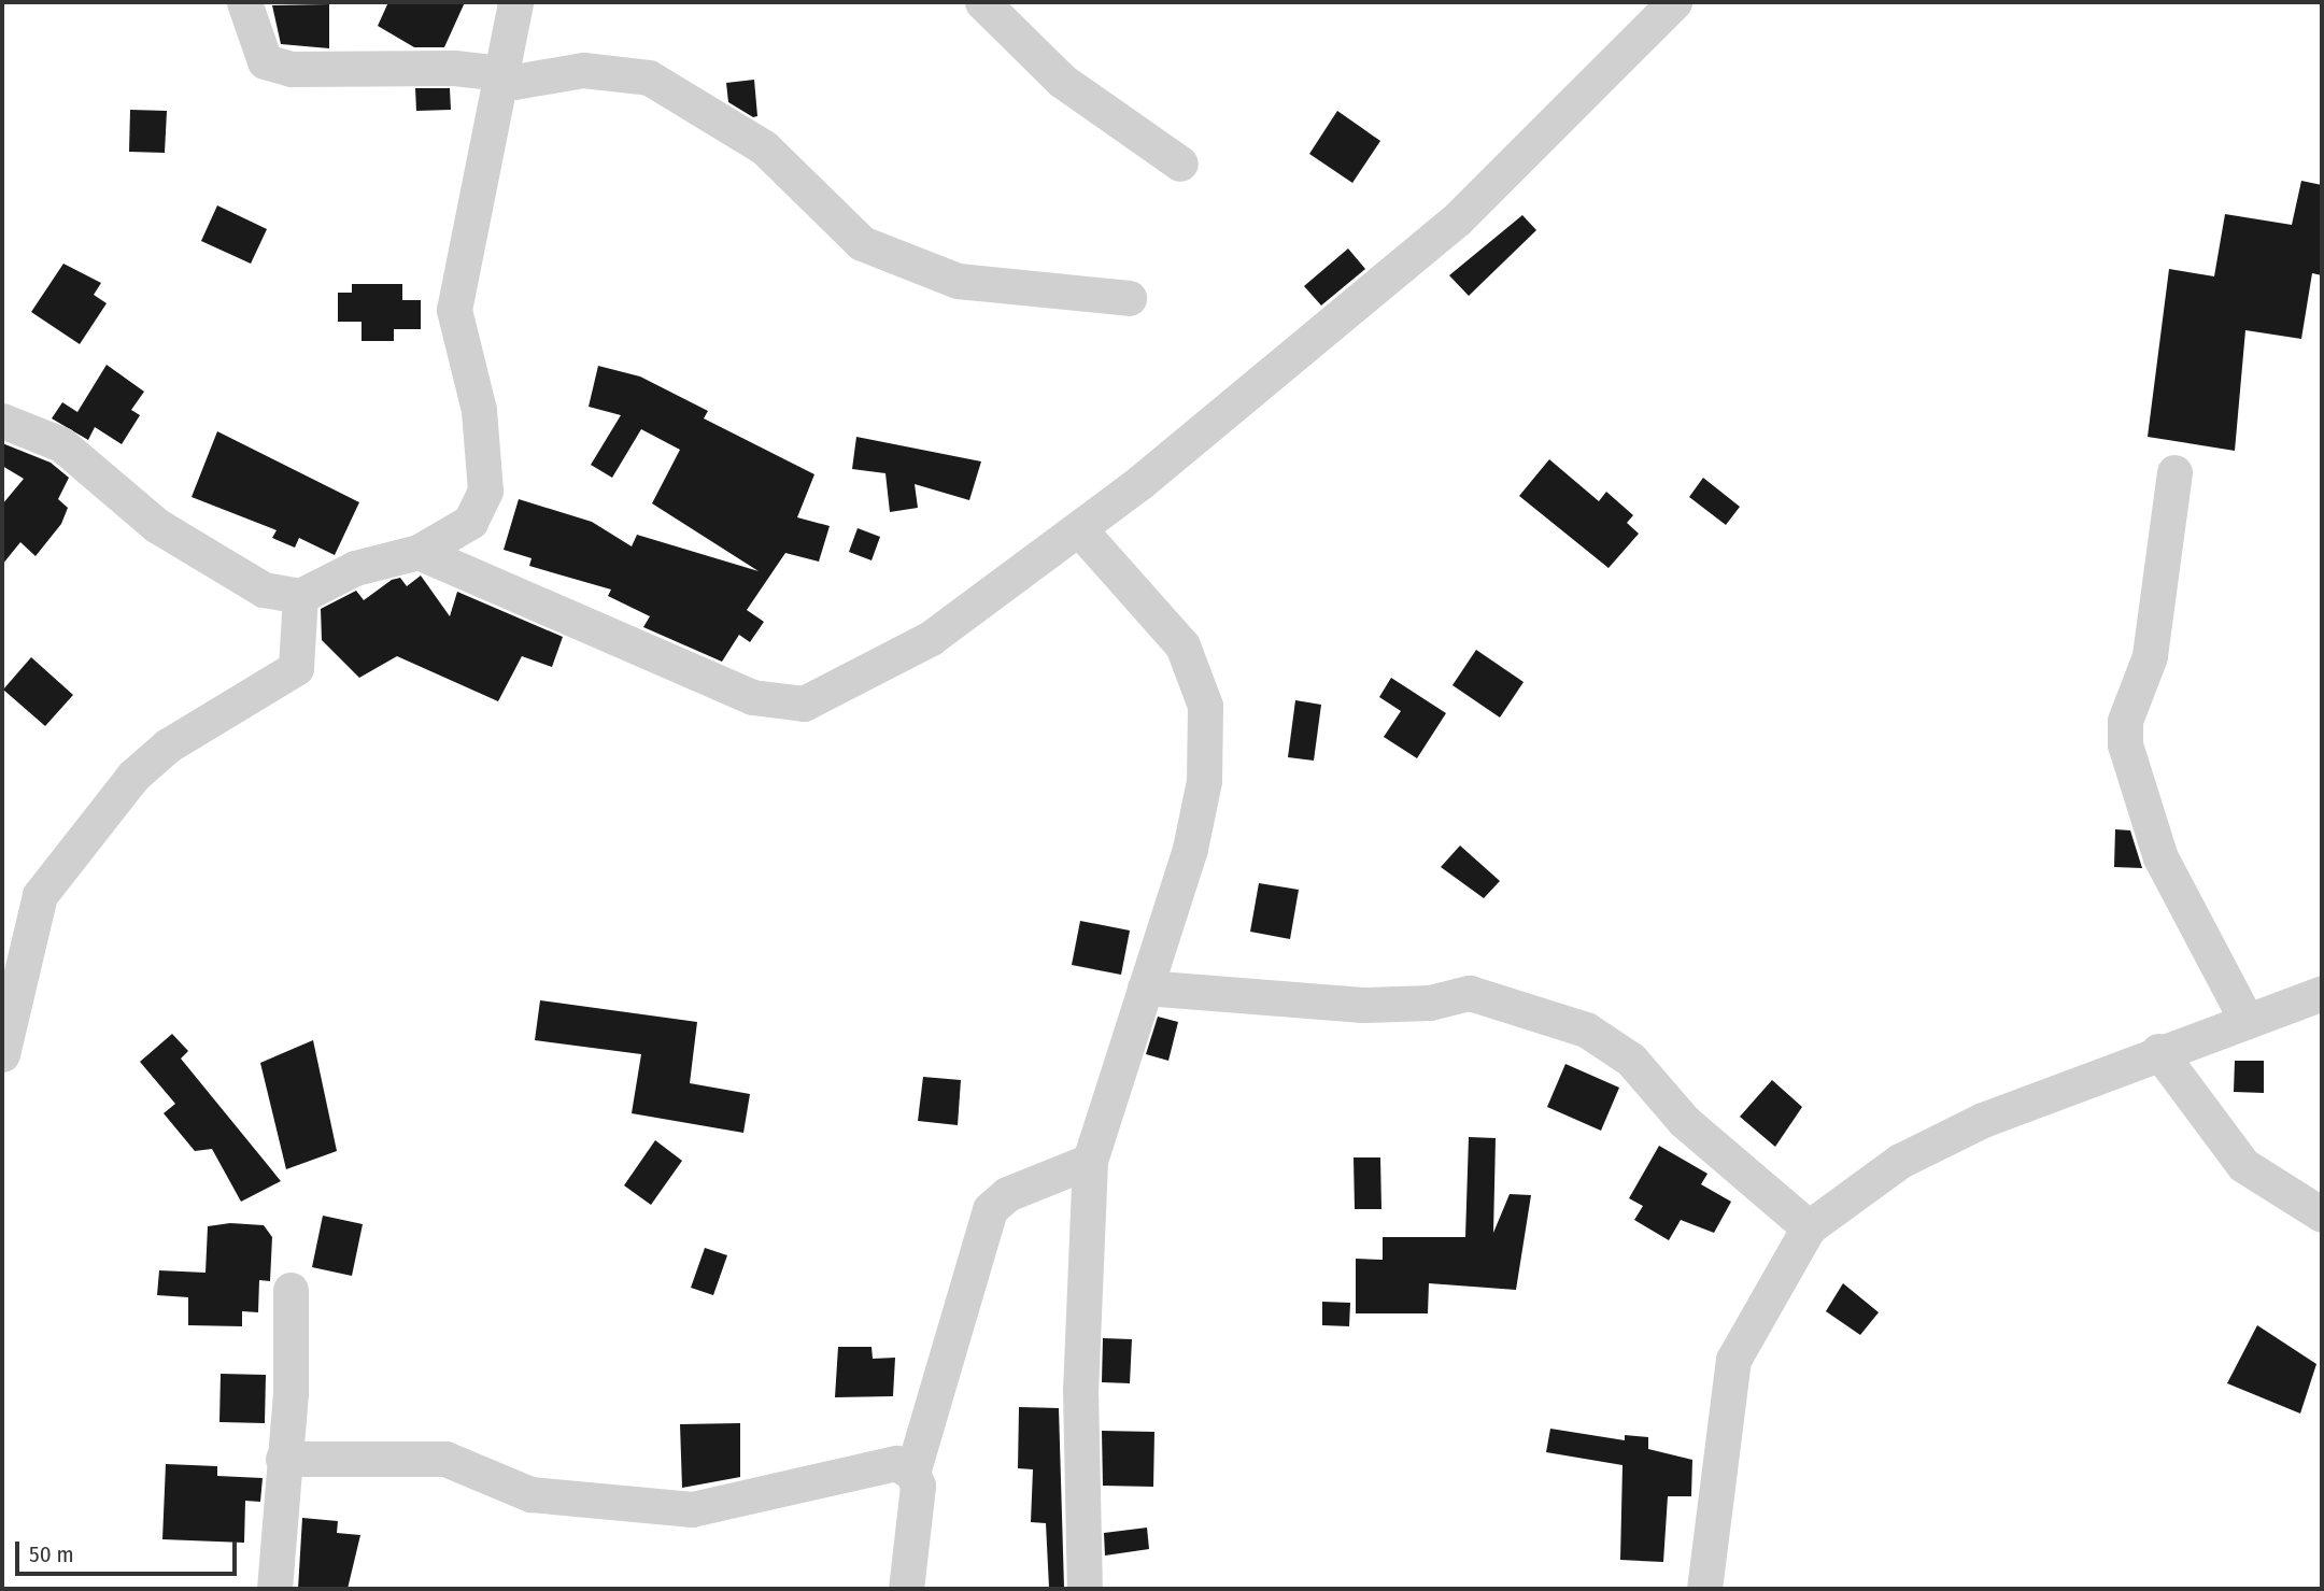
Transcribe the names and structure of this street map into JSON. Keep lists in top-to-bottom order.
{
  "scale_bar": "50 m"
}
